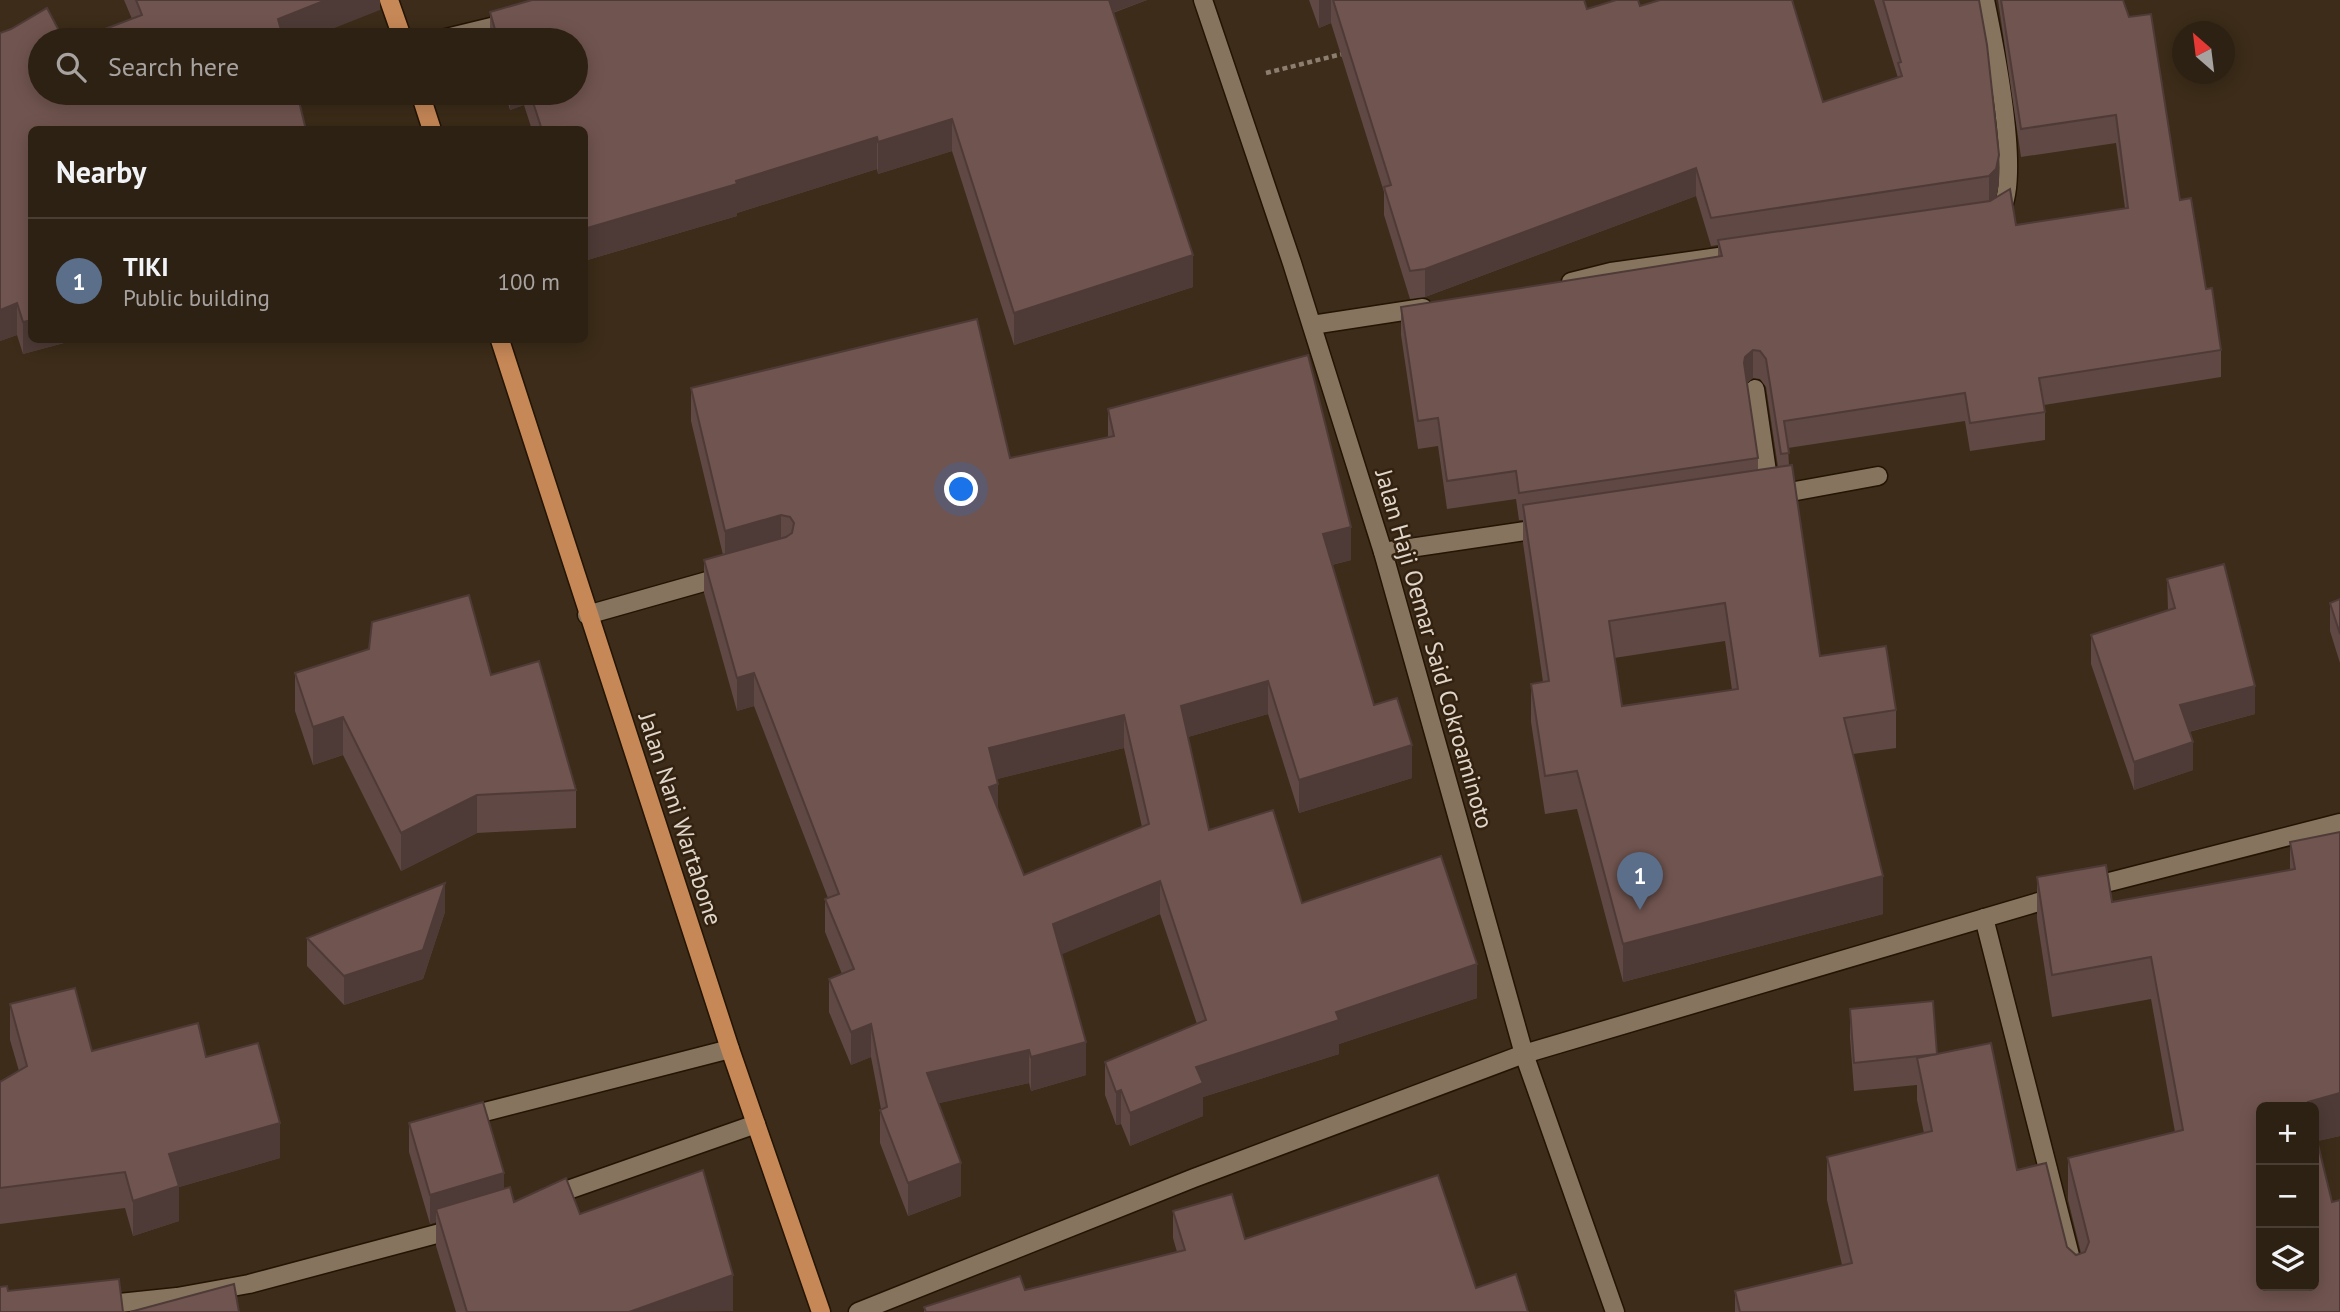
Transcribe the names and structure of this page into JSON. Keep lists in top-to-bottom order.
{
  "streets": {
    "main road": ["Jalan Nani Wartabone"],
    "street": ["Jalan Haji Oemar Said Cokroaminoto"]
  },
  "north": "top left",
  "page": {
    "search": "Search here",
    "heading": "Nearby",
    "list": [
      {
        "mark": "1",
        "name": "TIKI",
        "note": "Public building",
        "value": "100 m"
      }
    ],
    "pins": "1",
    "map_buttons": ["+", "−"]
  }
}
